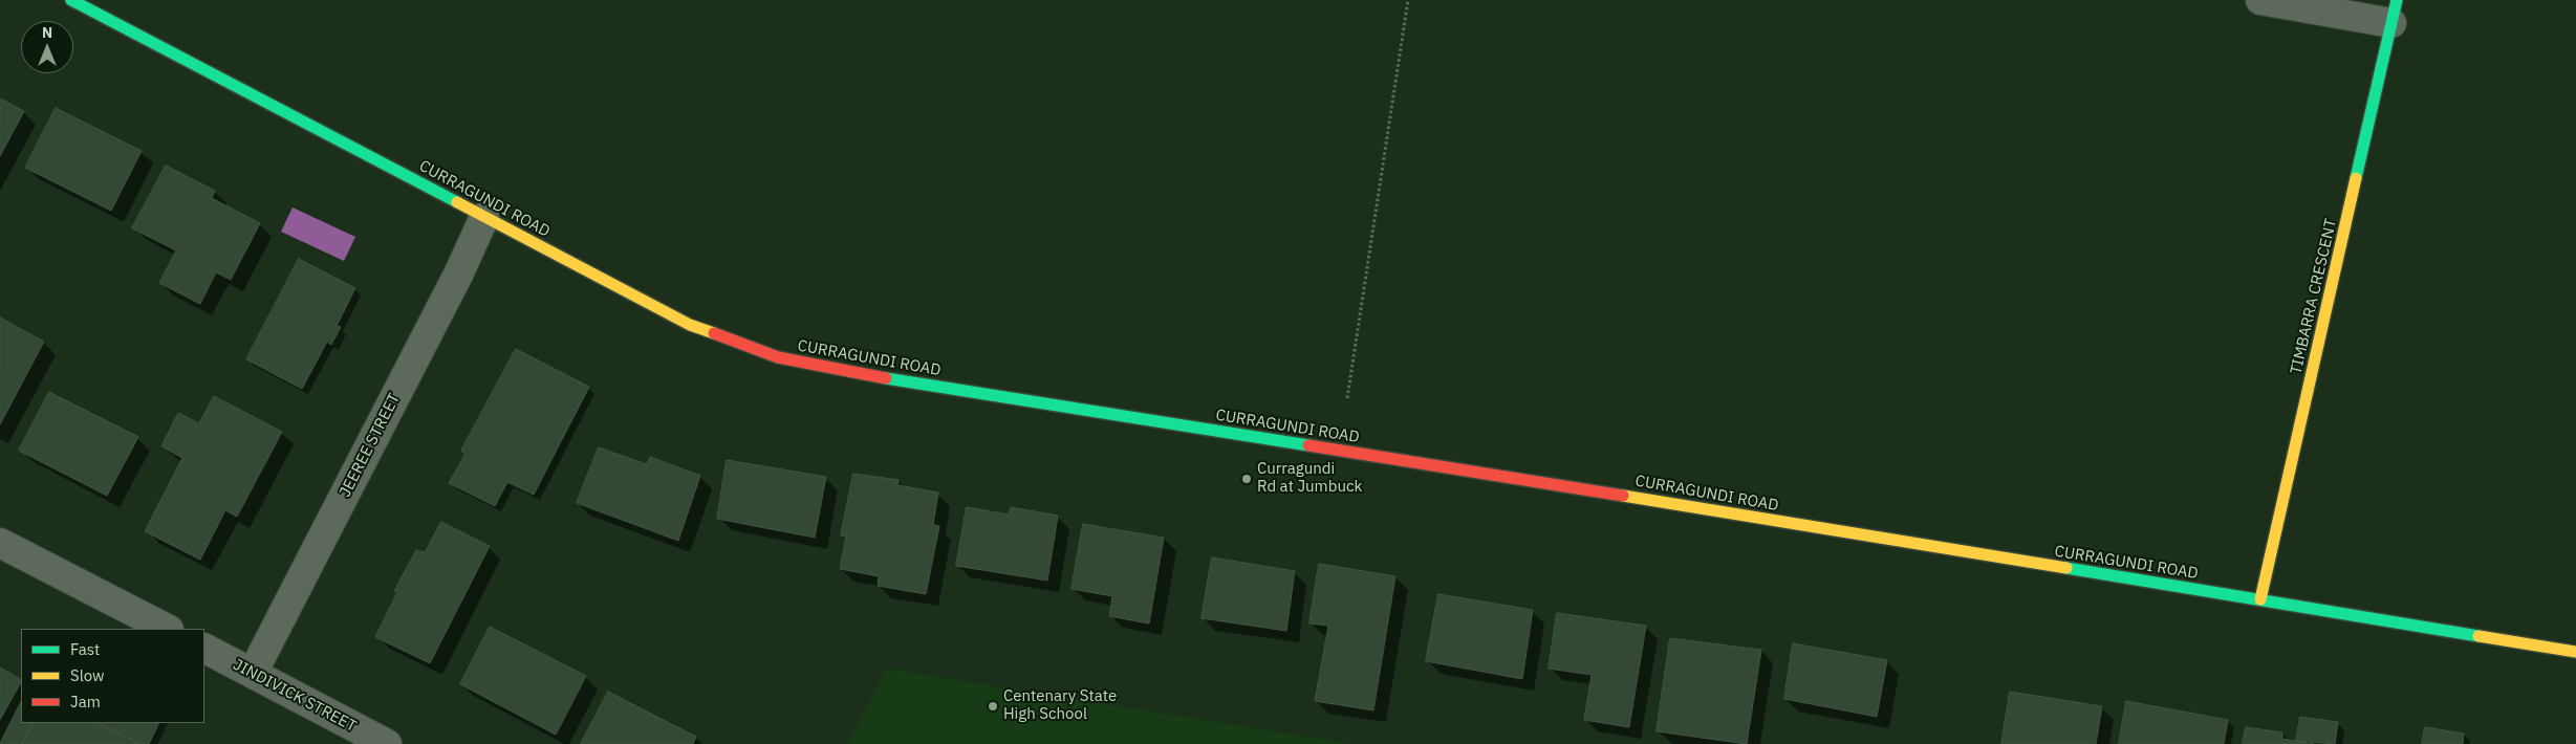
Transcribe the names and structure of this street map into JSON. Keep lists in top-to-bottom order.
{
  "streets": {
    "street": [
      "CURRAGUNDI ROAD",
      "TIMBARRA CRESCENT",
      "JEEREE STREET",
      "JINDIVICK STREET"
    ]
  },
  "crossings": [
    ["CURRAGUNDI ROAD", "TIMBARRA CRESCENT"],
    ["CURRAGUNDI ROAD", "JEEREE STREET"],
    ["JEEREE STREET", "JINDIVICK STREET"]
  ],
  "places": ["Curragundi Rd at Jumbuck", "Centenary State High School"],
  "legend": ["Fast", "Slow", "Jam"],
  "north": "top"
}
